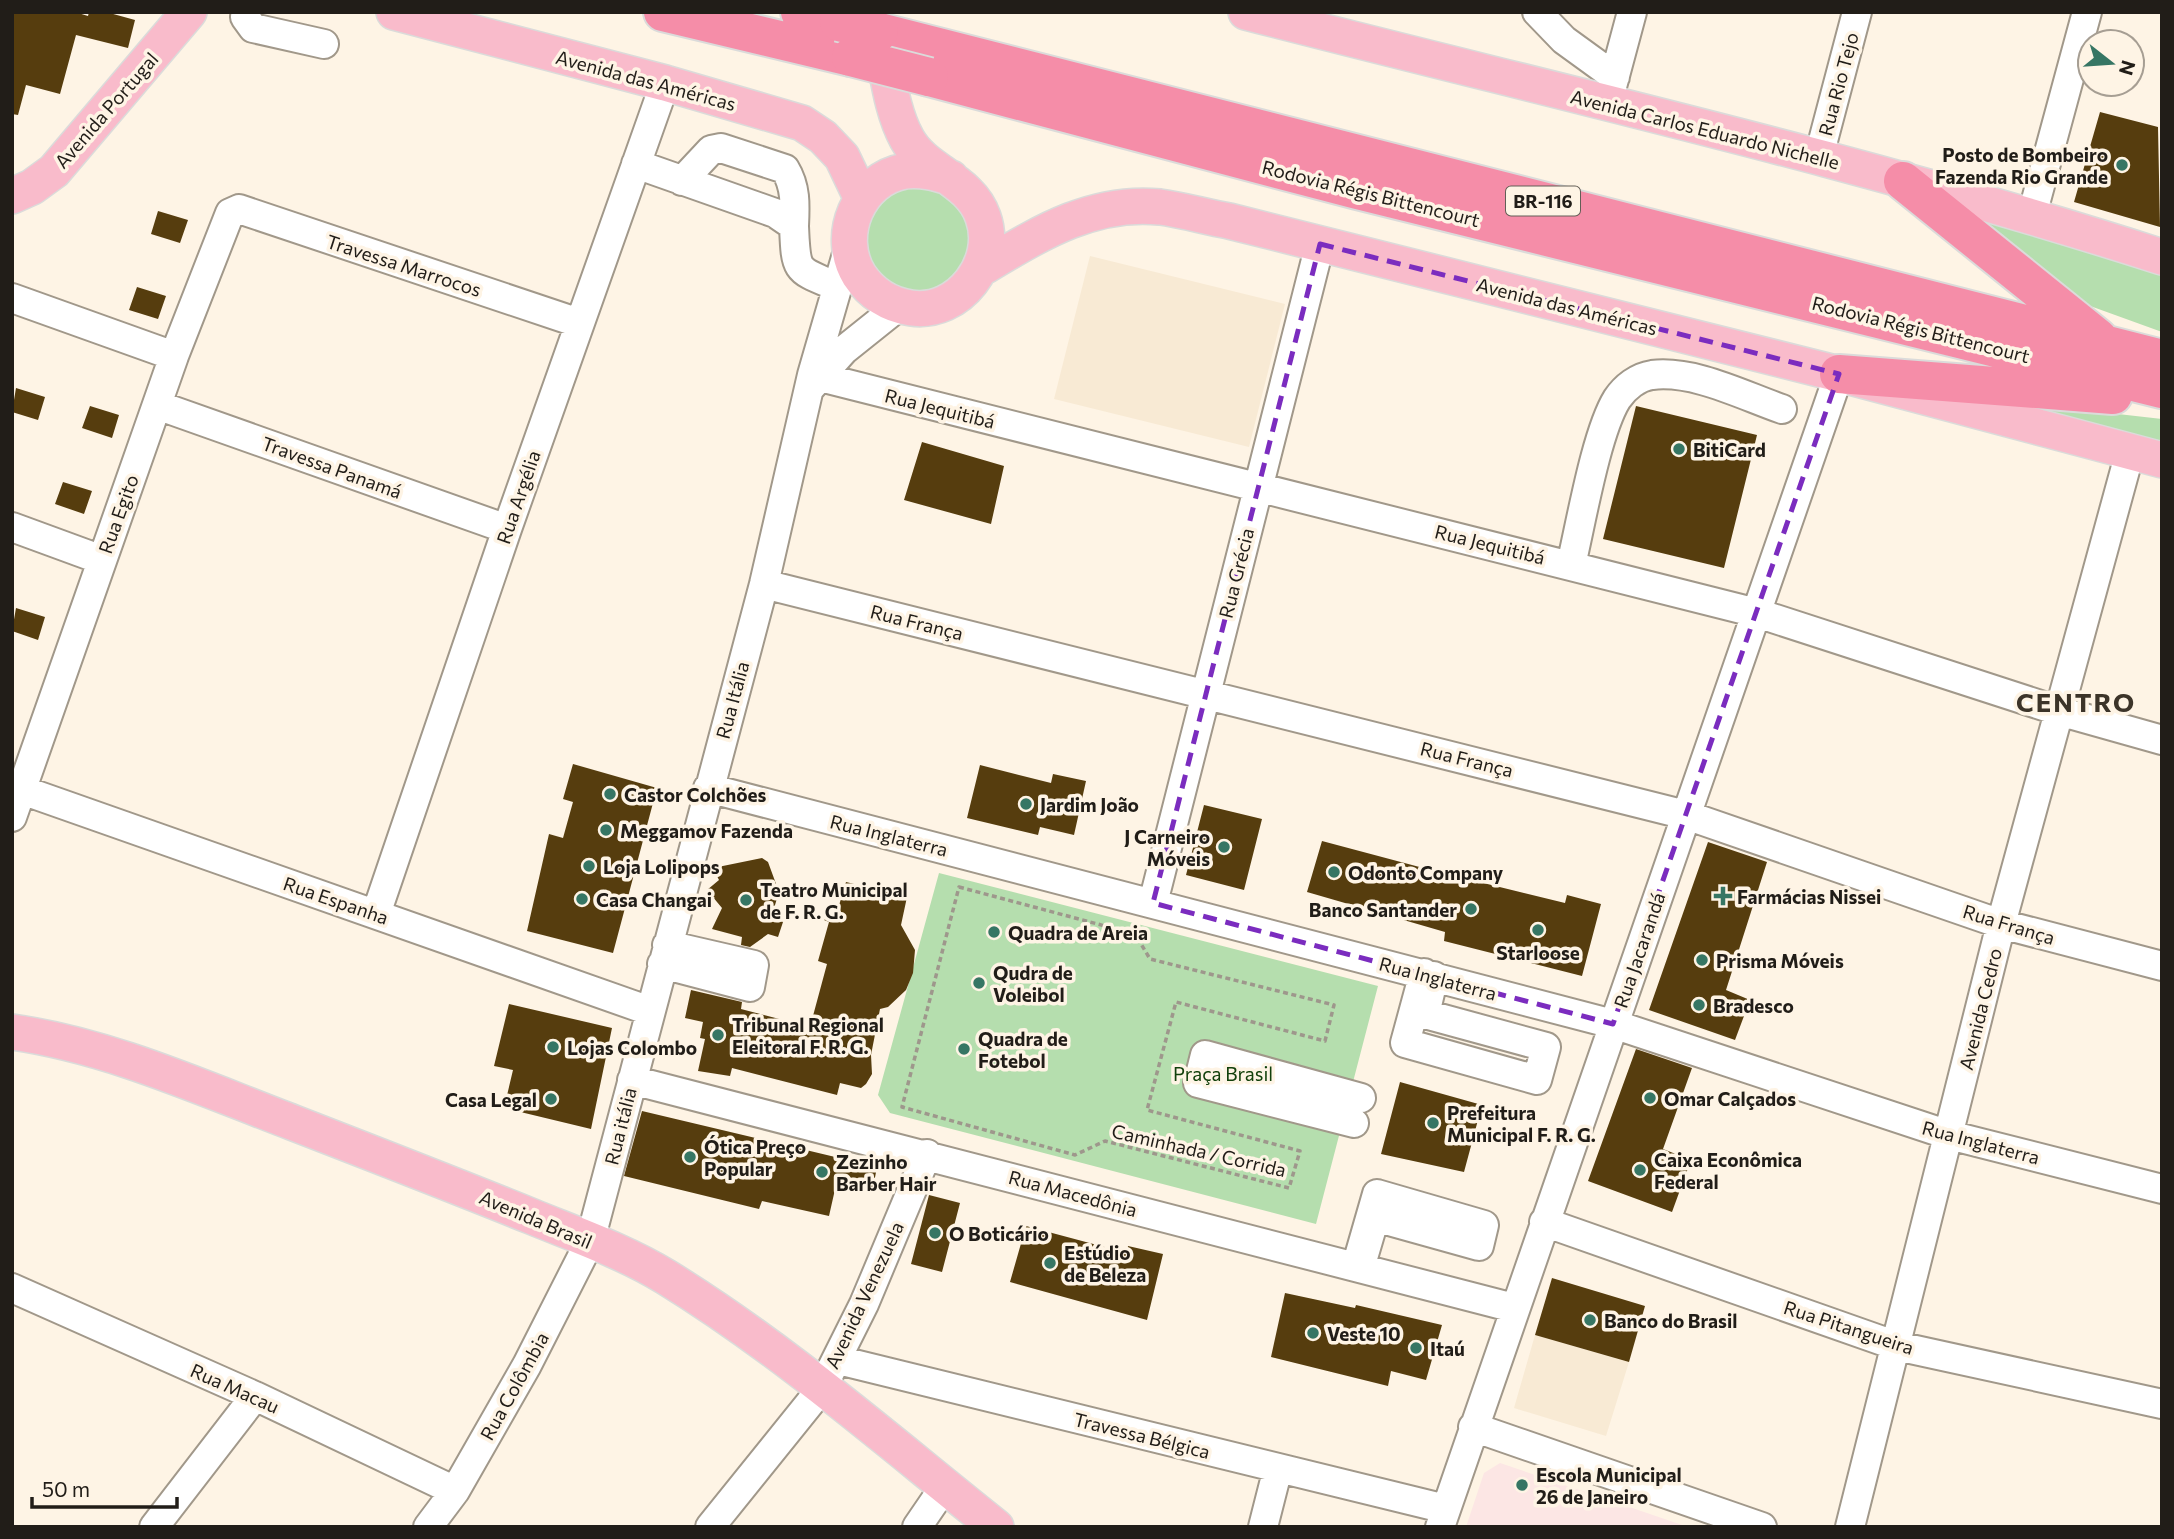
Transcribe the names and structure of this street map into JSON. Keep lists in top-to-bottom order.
{
  "streets": {
    "highway": ["Rodovia Régis Bittencourt", "BR-116"],
    "main road": [
      "Avenida das Américas",
      "Avenida Portugal",
      "Avenida Carlos Eduardo Nichelle",
      "Avenida Brasil"
    ],
    "street": [
      "Rua Rio Tejo",
      "Travessa Marrocos",
      "Rua Jequitibá",
      "Travessa Panamá",
      "Rua Argélia",
      "Rua Egito",
      "Rua Grécia",
      "Rua França",
      "Rua Itália",
      "Rua Inglaterra",
      "Rua Espanha",
      "Rua Jacarandá",
      "Avenida Cedro",
      "Rua itália",
      "Rua Macedônia",
      "Avenida Venezuela",
      "Rua Pitangueira",
      "Rua Colômbia",
      "Rua Macau",
      "Travessa Bélgica"
    ],
    "path": ["Caminhada / Corrida"]
  },
  "crossings": [
    ["Avenida das Américas", "Rua Argélia"],
    ["Avenida das Américas", "Rua Grécia"],
    ["Avenida das Américas", "Rua Itália"],
    ["Avenida das Américas", "Rua Jacarandá"],
    ["Avenida das Américas", "Avenida Cedro"],
    ["Rua Rio Tejo", "Avenida Carlos Eduardo Nichelle"],
    ["Travessa Marrocos", "Rua Argélia"],
    ["Travessa Marrocos", "Rua Egito"],
    ["Rua Jequitibá", "Rua Grécia"],
    ["Rua Jequitibá", "Rua Itália"],
    ["Rua Jequitibá", "Rua Jacarandá"],
    ["Rua Jequitibá", "Avenida Cedro"],
    ["Travessa Panamá", "Rua Argélia"],
    ["Travessa Panamá", "Rua Egito"],
    ["Rua Argélia", "Rua Espanha"],
    ["Rua Egito", "Rua Espanha"],
    ["Rua Grécia", "Rua França"],
    ["Rua Grécia", "Rua Inglaterra"],
    ["Rua França", "Rua Itália"],
    ["Rua França", "Rua Jacarandá"],
    ["Rua França", "Avenida Cedro"],
    ["Rua Itália", "Rua Inglaterra"],
    ["Rua Itália", "Rua Espanha"],
    ["Rua Itália", "Rua itália"],
    ["Rua Inglaterra", "Rua Jacarandá"],
    ["Rua Inglaterra", "Avenida Cedro"],
    ["Rua Espanha", "Rua itália"],
    ["Rua Jacarandá", "Rua Macedônia"],
    ["Rua Jacarandá", "Rua Pitangueira"],
    ["Rua Jacarandá", "Travessa Bélgica"],
    ["Avenida Cedro", "Rua Pitangueira"],
    ["Rua itália", "Rua Macedônia"],
    ["Rua itália", "Avenida Brasil"],
    ["Rua itália", "Rua Colômbia"],
    ["Rua Macedônia", "Avenida Venezuela"],
    ["Avenida Brasil", "Avenida Venezuela"],
    ["Avenida Brasil", "Rua Colômbia"],
    ["Avenida Brasil", "Travessa Bélgica"],
    ["Avenida Venezuela", "Travessa Bélgica"],
    ["Rua Colômbia", "Rua Macau"]
  ],
  "districts": ["CENTRO"],
  "parks": ["Praça Brasil"],
  "places": {
    "other": [
      "Posto de Bombeiro Fazenda Rio Grande",
      "BitiCard",
      "Castor Colchões",
      "Jardim João",
      "Meggamov Fazenda",
      "J Carneiro Móveis",
      "Loja Lolipops",
      "Odonto Company",
      "Casa Changai",
      "Teatro Municipal de F. R. G.",
      "Banco Santander",
      "Starloose",
      "Quadra de Areia",
      "Prisma Móveis",
      "Qudra de Voleibol",
      "Bradesco",
      "Tribunal Regional Eleitoral F. R. G.",
      "Lojas Colombo",
      "Quadra de Fotebol",
      "Omar Calçados",
      "Casa Legal",
      "Prefeitura Municipal F. R. G.",
      "Ótica Preço Popular",
      "Caixa Econômica Federal",
      "Zezinho Barber Hair",
      "O Boticário",
      "Estúdio de Beleza",
      "Banco do Brasil",
      "Veste 10",
      "Itaú",
      "Escola Municipal 26 de Janeiro"
    ],
    "health": ["Farmácias Nissei"]
  },
  "scale_bar": "50 m",
  "north": "right"
}
